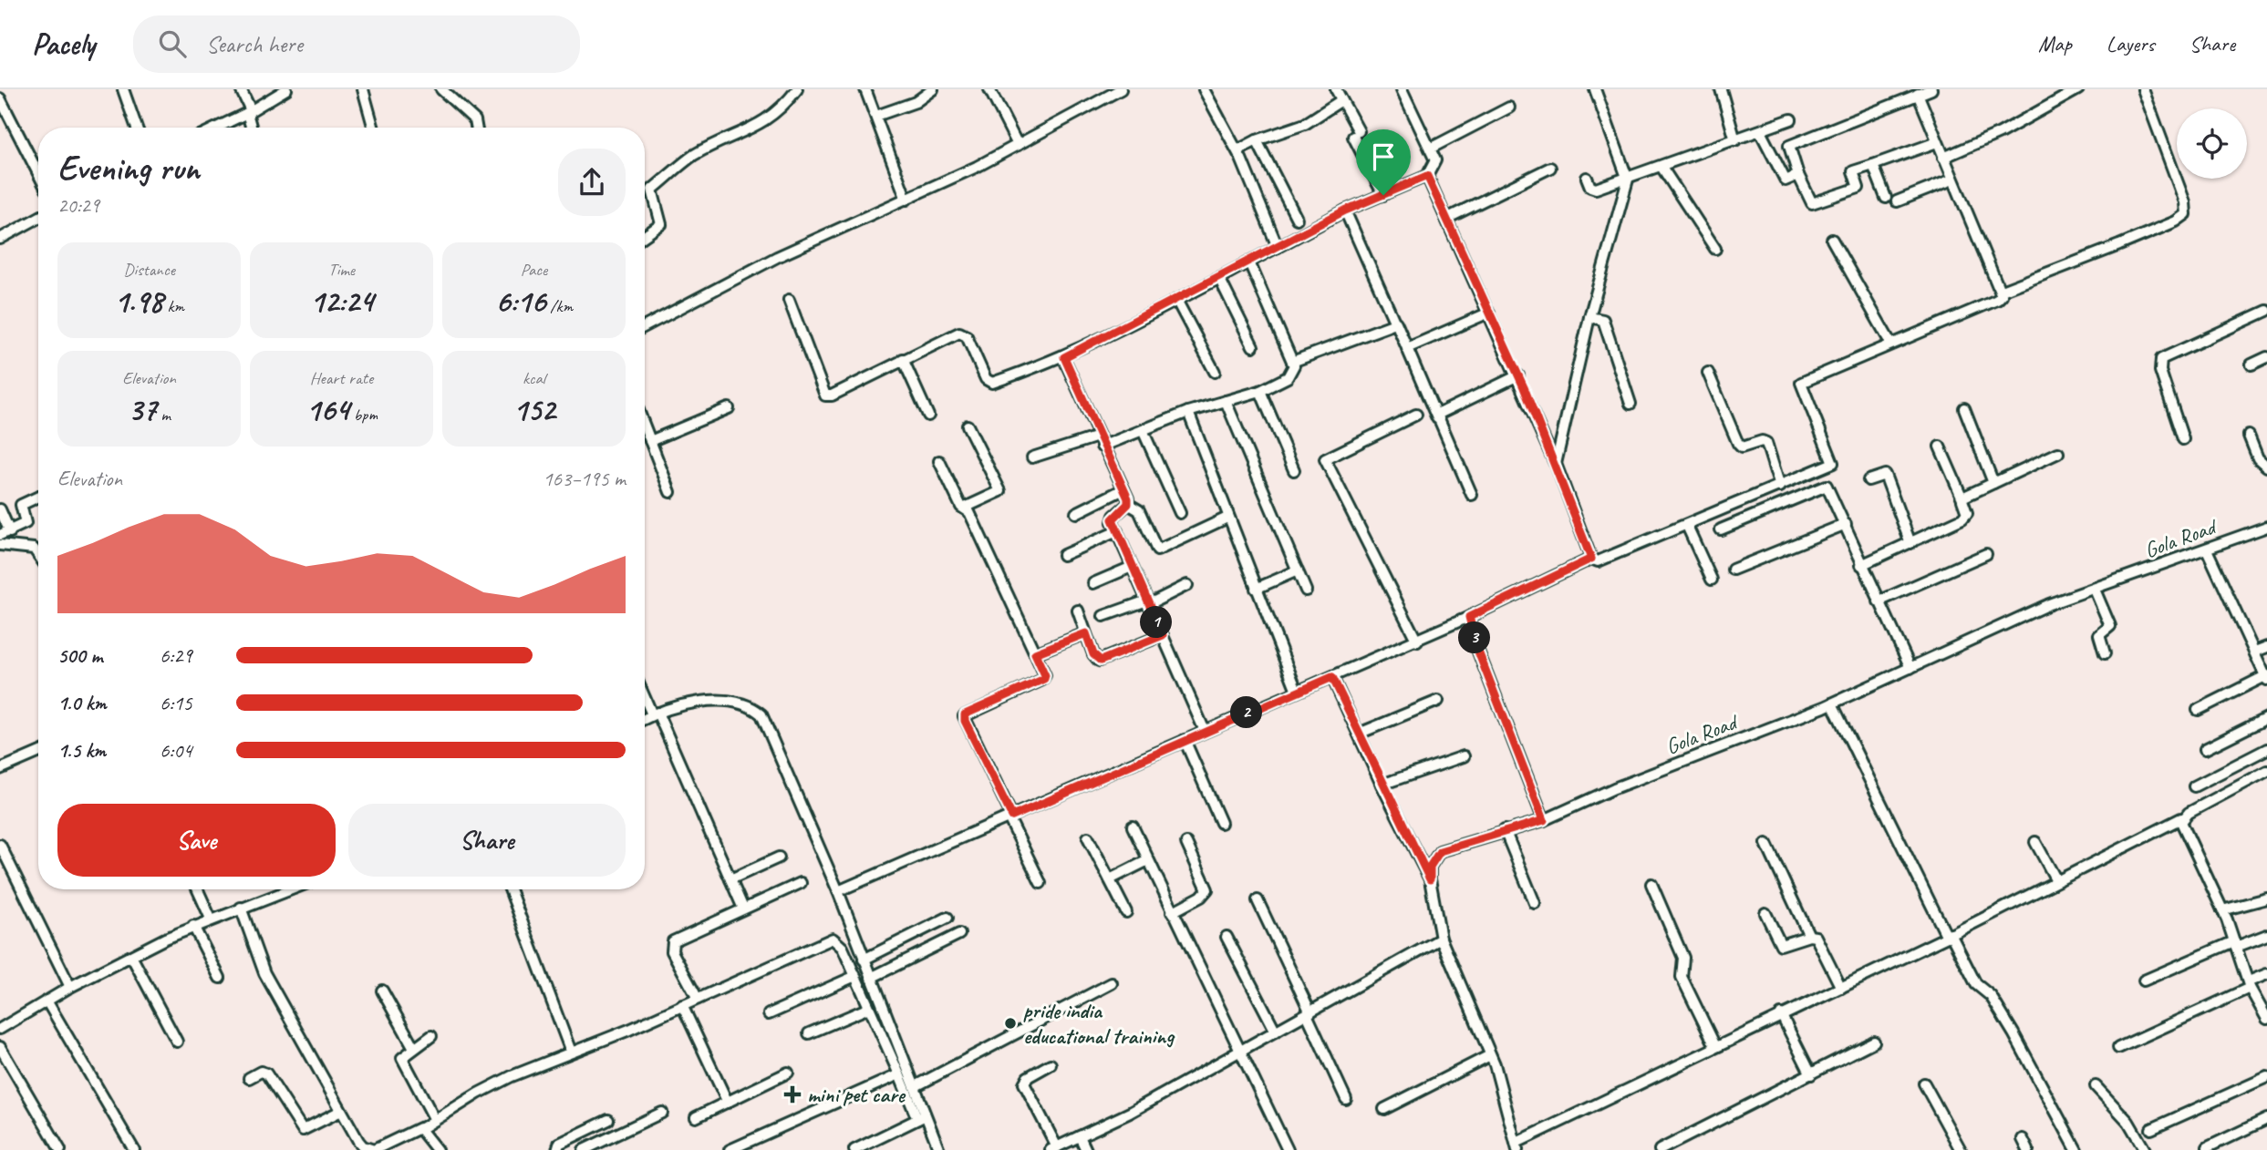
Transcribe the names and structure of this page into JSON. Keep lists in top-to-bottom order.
{
  "streets": {
    "street": ["Gola Road"]
  },
  "places": {
    "other": ["pride india educational training"],
    "health": ["mini pet care"]
  },
  "page": {
    "header": "Pacely",
    "search": "Search here",
    "nav": ["Map", "Layers", "Share"],
    "heading": ["Evening run", "20:29"],
    "stats": [
      ["Distance", "1.98 km"],
      ["Time", "12:24"],
      ["Pace", "6:16 /km"],
      ["Elevation", "37 m"],
      ["Heart rate", "164 bpm"],
      ["kcal", "152"]
    ],
    "chart": ["Elevation", "163–195 m"],
    "pins": ["1", "3", "2"],
    "list": [
      {
        "name": "500 m",
        "note": "6:29"
      },
      {
        "name": "1.0 km",
        "note": "6:15"
      },
      {
        "name": "1.5 km",
        "note": "6:04"
      }
    ],
    "buttons": ["Save", "Share"]
  }
}
